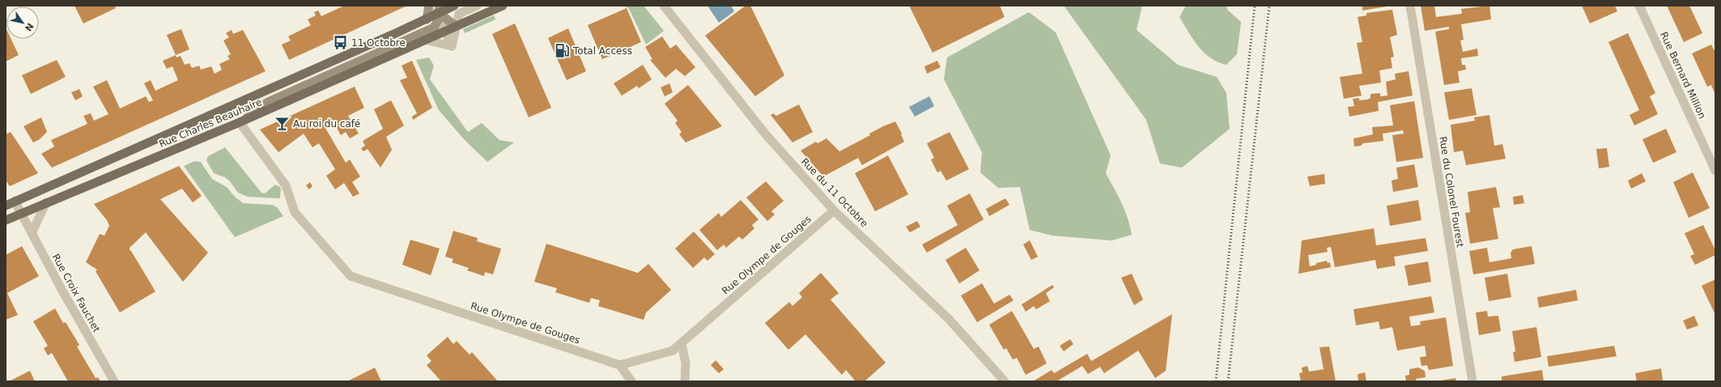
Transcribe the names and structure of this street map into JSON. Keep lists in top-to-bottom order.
{
  "streets": {
    "main road": ["Rue Charles Beauhaire"],
    "street": [
      "Rue Bernard Million",
      "Rue du Colonel Fourest",
      "Rue du 11 Octobre",
      "Rue Olympe de Gouges",
      "Rue Croix Fauchet"
    ]
  },
  "crossings": [
    ["Rue Charles Beauhaire", "Rue Olympe de Gouges"],
    ["Rue Charles Beauhaire", "Rue Croix Fauchet"],
    ["Rue du 11 Octobre", "Rue Olympe de Gouges"]
  ],
  "places": {
    "bus stop": ["11 Octobre"],
    "fuel station": ["Total Access"],
    "bar": ["Au roi du café"]
  },
  "north": "bottom right"
}
